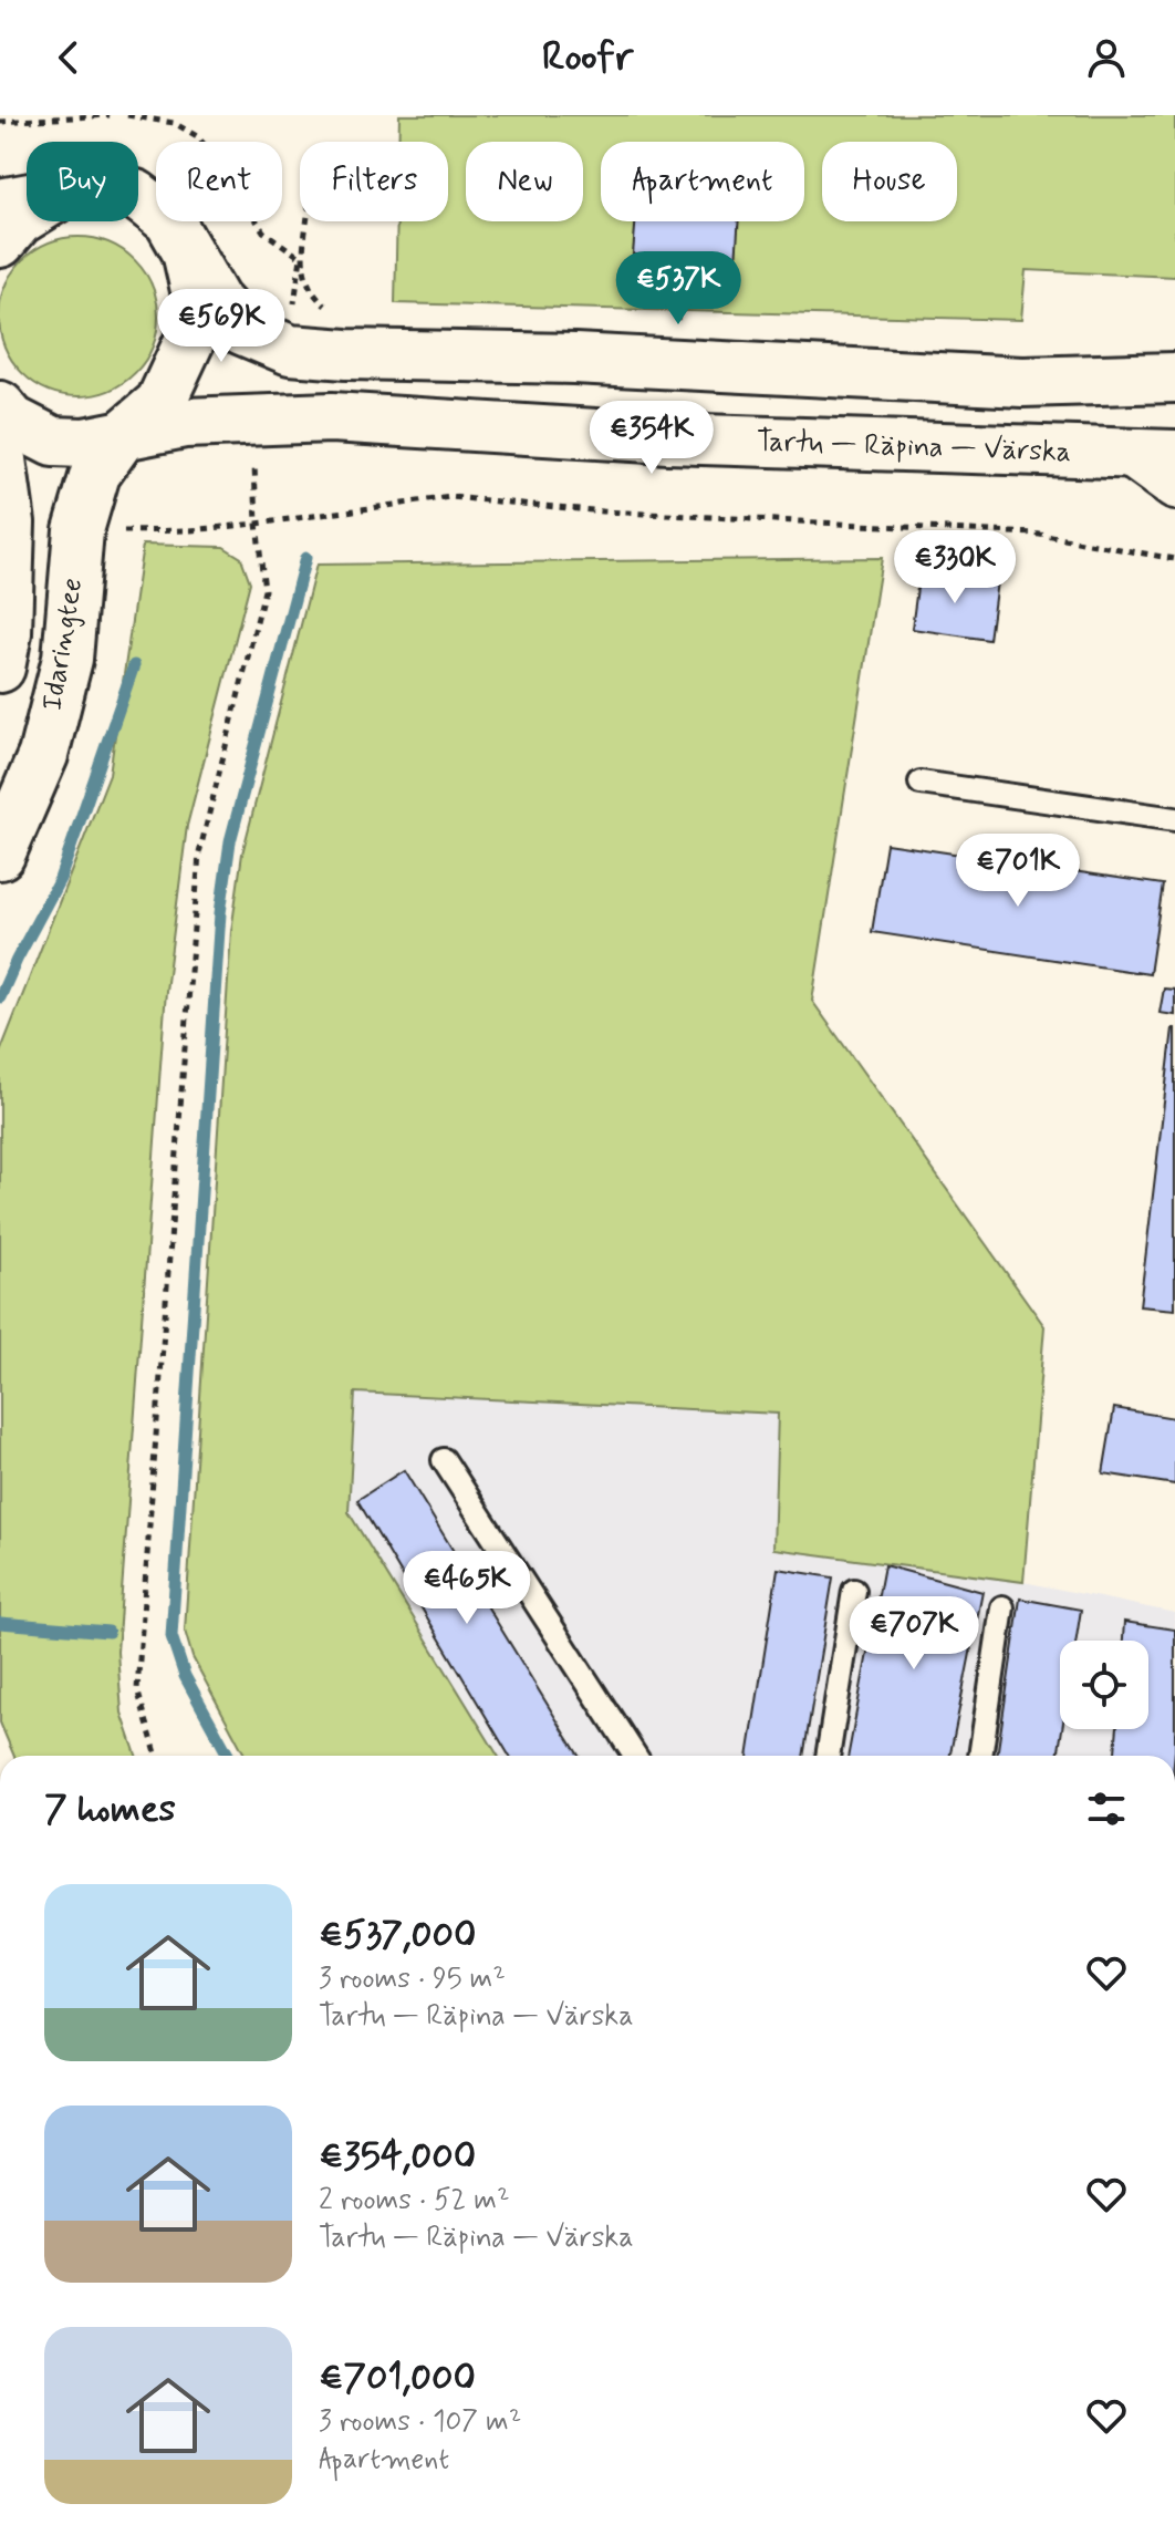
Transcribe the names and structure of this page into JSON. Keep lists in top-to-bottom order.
{
  "streets": {
    "main road": ["Tartu — Räpina — Värska", "Idaringtee"]
  },
  "crossings": [
    ["Tartu — Räpina — Värska", "Idaringtee"]
  ],
  "page": {
    "header": "Roofr",
    "chip": [
      "Buy",
      "Rent",
      "Filters",
      "New",
      "Apartment",
      "House"
    ],
    "price": [
      "€537K",
      "€569K",
      "€354K",
      "€330K",
      "€701K",
      "€465K",
      "€707K"
    ],
    "heading": "7 homes",
    "list": [
      {
        "name": "€537,000",
        "note": "3 rooms · 95 m² · Tartu — Räpina — Värska"
      },
      {
        "name": "€354,000",
        "note": "2 rooms · 52 m² · Tartu — Räpina — Värska"
      },
      {
        "name": "€701,000",
        "note": "3 rooms · 107 m² · Apartment"
      }
    ]
  }
}
